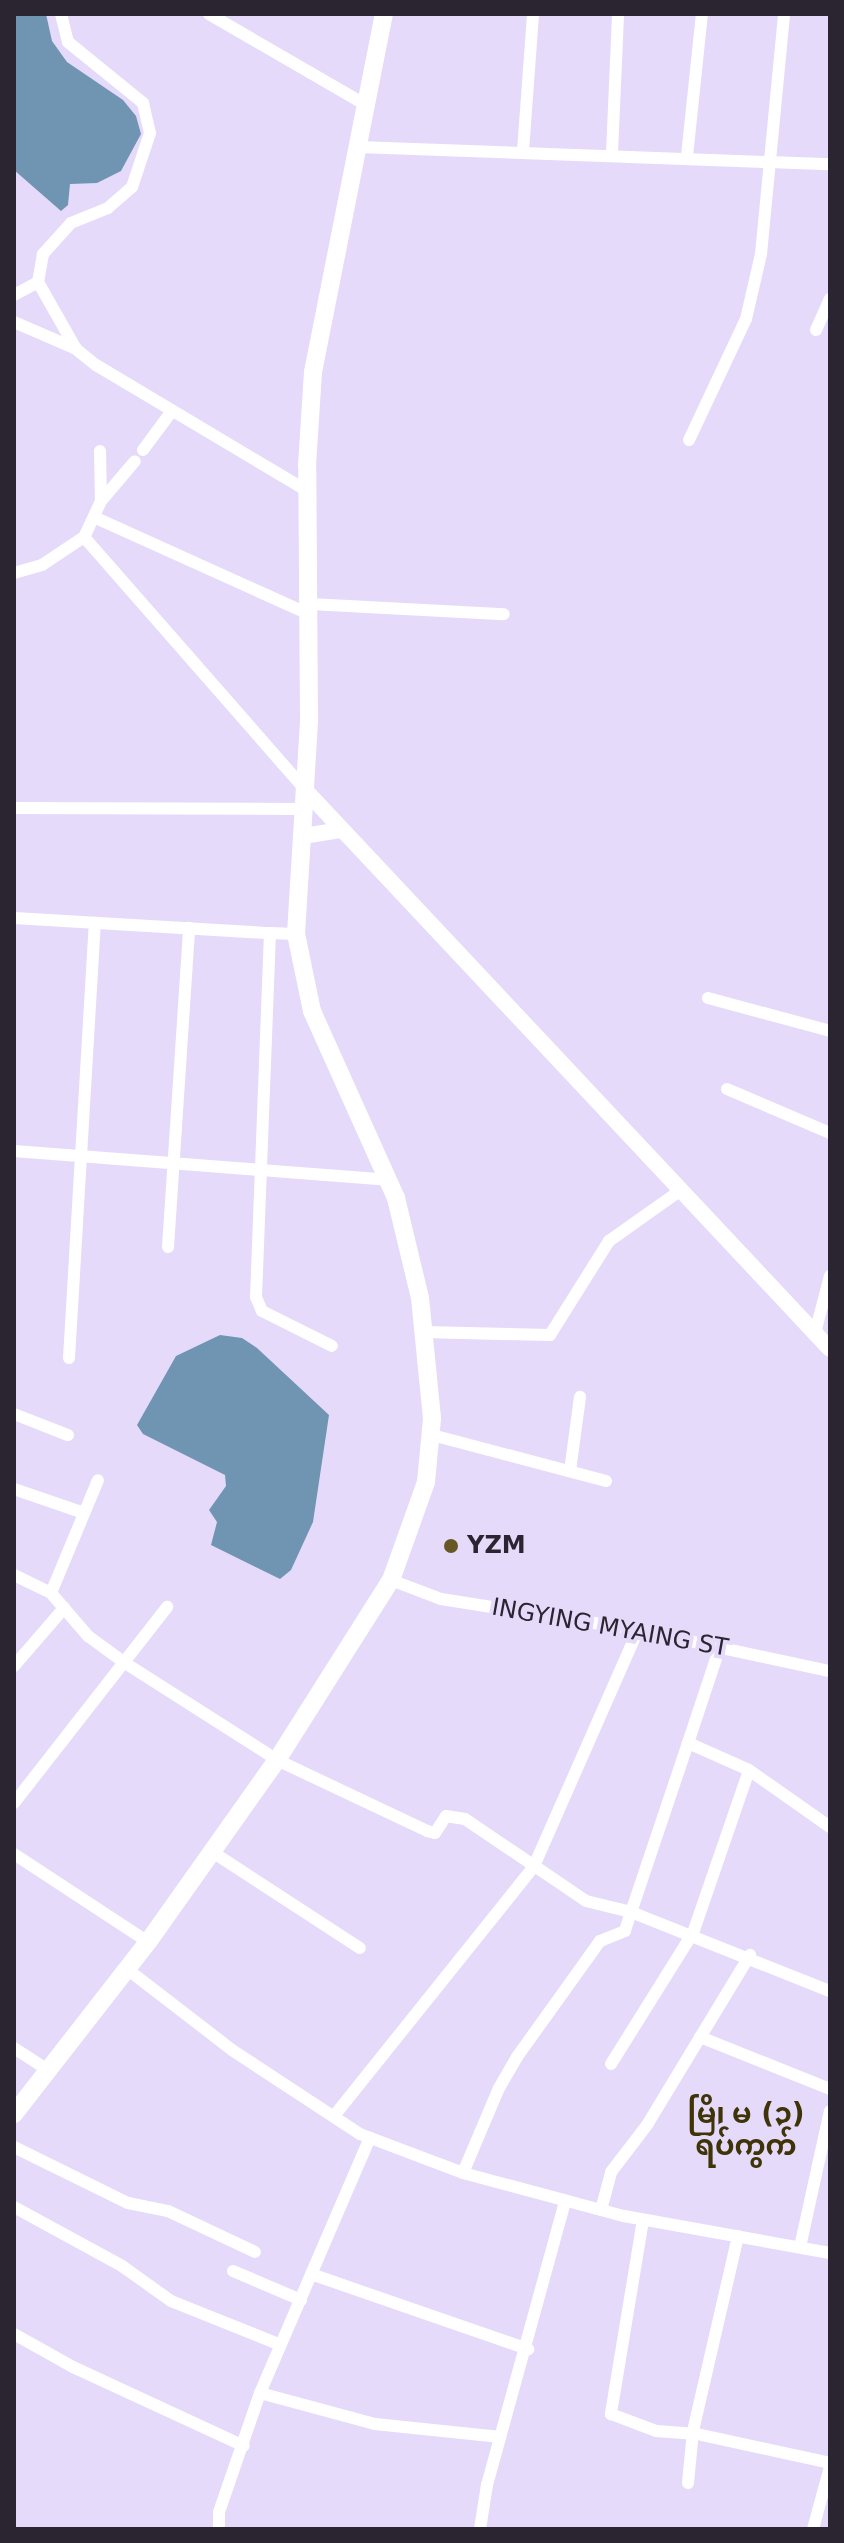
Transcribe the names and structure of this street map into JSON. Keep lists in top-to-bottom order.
{
  "streets": {
    "street": ["INGYING MYAING ST"]
  },
  "districts": ["မြို့မ (၃) ရပ်ကွက်"],
  "places": ["YZM"]
}
